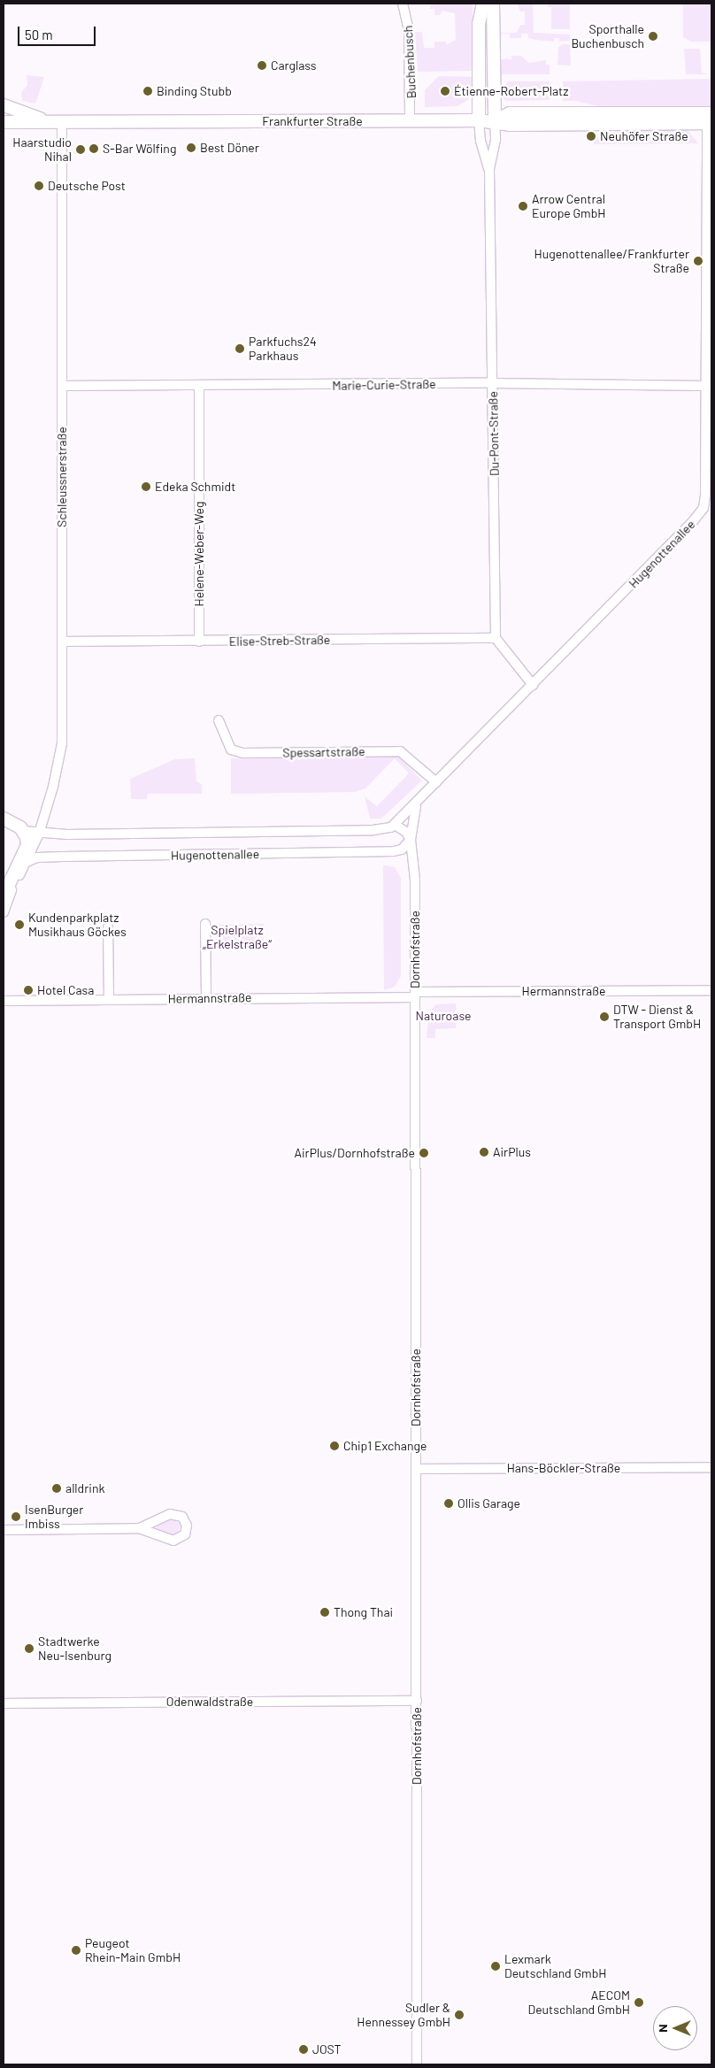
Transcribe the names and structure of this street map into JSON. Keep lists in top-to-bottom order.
{
  "streets": {
    "main road": ["Frankfurter Straße", "Schleussnerstraße", "Hugenottenallee"],
    "street": [
      "Buchenbusch",
      "Marie-Curie-Straße",
      "Du-Pont-Straße",
      "Helene-Weber-Weg",
      "Elise-Streb-Straße",
      "Spessartstraße",
      "Dornhofstraße",
      "Hermannstraße",
      "Hans-Böckler-Straße",
      "Odenwaldstraße"
    ]
  },
  "crossings": [
    ["Buchenbusch", "Frankfurter Straße"],
    ["Frankfurter Straße", "Du-Pont-Straße"],
    ["Frankfurter Straße", "Schleussnerstraße"],
    ["Frankfurter Straße", "Hugenottenallee"],
    ["Marie-Curie-Straße", "Du-Pont-Straße"],
    ["Marie-Curie-Straße", "Schleussnerstraße"],
    ["Marie-Curie-Straße", "Helene-Weber-Weg"],
    ["Marie-Curie-Straße", "Hugenottenallee"],
    ["Du-Pont-Straße", "Elise-Streb-Straße"],
    ["Schleussnerstraße", "Hugenottenallee"],
    ["Schleussnerstraße", "Elise-Streb-Straße"],
    ["Helene-Weber-Weg", "Elise-Streb-Straße"],
    ["Hugenottenallee", "Spessartstraße"],
    ["Hugenottenallee", "Dornhofstraße"],
    ["Dornhofstraße", "Hermannstraße"],
    ["Dornhofstraße", "Hans-Böckler-Straße"],
    ["Dornhofstraße", "Odenwaldstraße"]
  ],
  "parks": ["Spielplatz „Erkelstraße“", "Naturoase"],
  "places": [
    "Sporthalle Buchenbusch",
    "Carglass",
    "Binding Stubb",
    "Étienne-Robert-Platz",
    "Neuhöfer Straße",
    "Best Döner",
    "S-Bar Wölfing",
    "Haarstudio Nihal",
    "Deutsche Post",
    "Arrow Central Europe GmbH",
    "Hugenottenallee/Frankfurter Straße",
    "Parkfuchs24 Parkhaus",
    "Edeka Schmidt",
    "Kundenparkplatz Musikhaus Göckes",
    "Hotel Casa",
    "DTW - Dienst & Transport GmbH",
    "AirPlus",
    "AirPlus/Dornhofstraße",
    "Chip1 Exchange",
    "alldrink",
    "Ollis Garage",
    "IsenBurger Imbiss",
    "Thong Thai",
    "Stadtwerke Neu-Isenburg",
    "Peugeot Rhein-Main GmbH",
    "Lexmark Deutschland GmbH",
    "AECOM Deutschland GmbH",
    "Sudler & Hennessey GmbH",
    "JOST"
  ],
  "scale_bar": "50 m",
  "north": "left"
}
